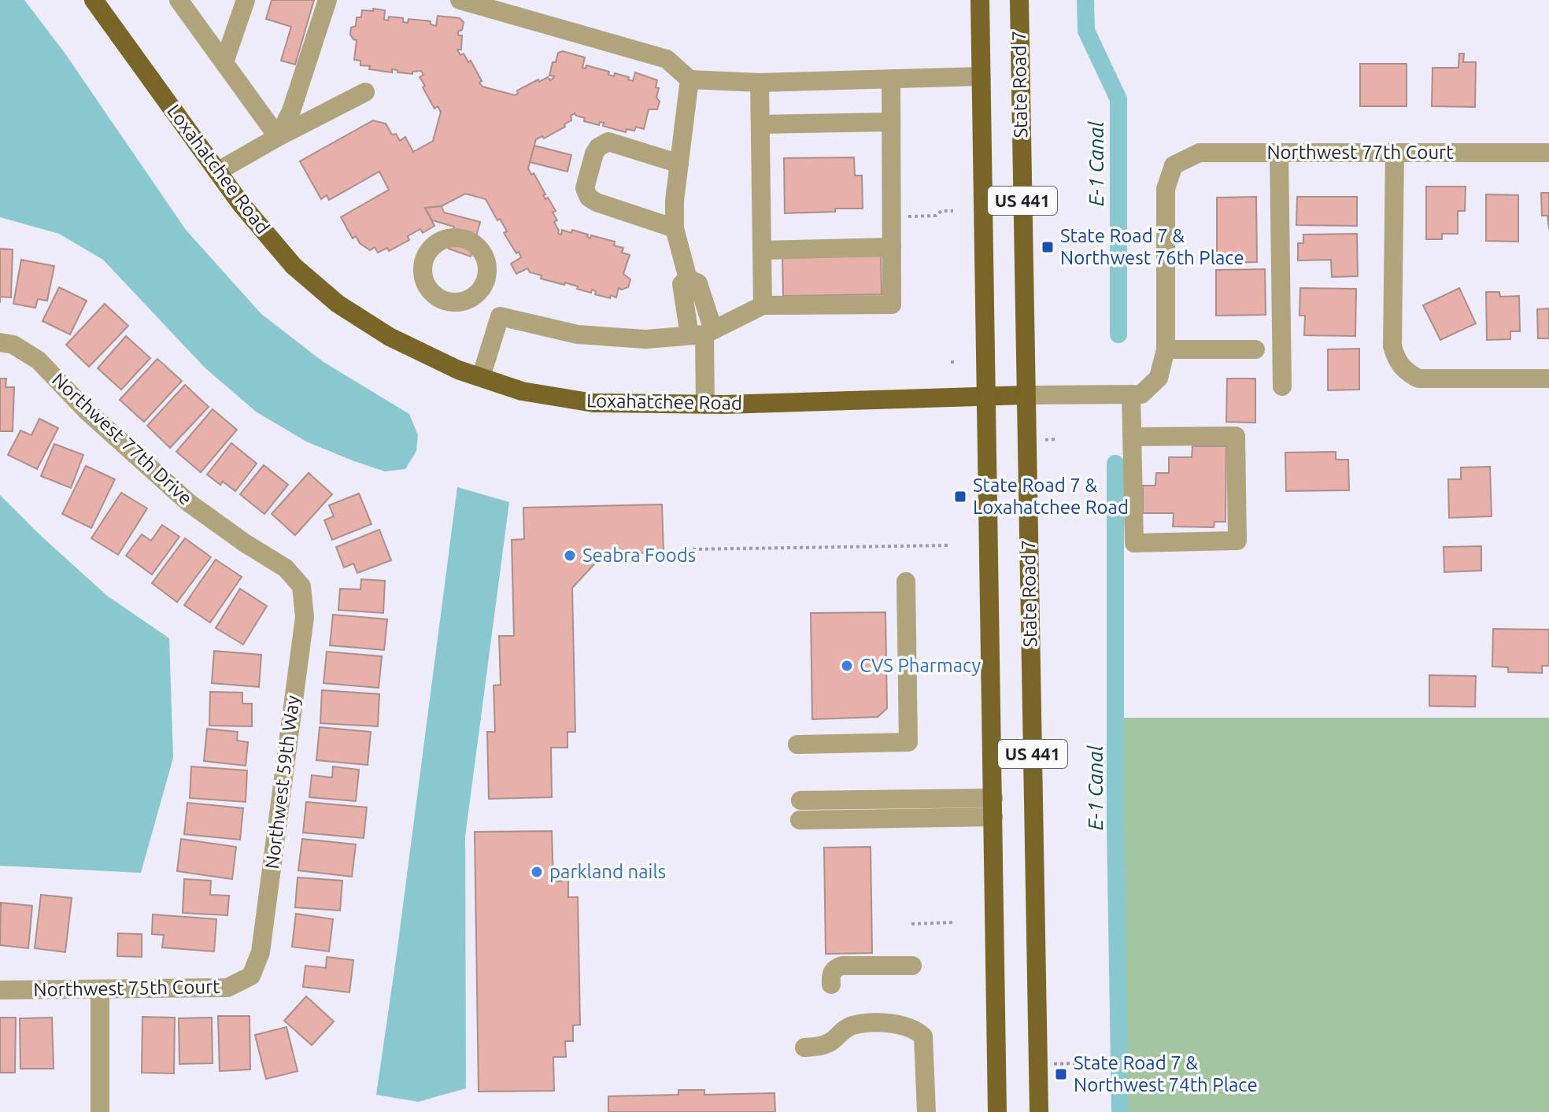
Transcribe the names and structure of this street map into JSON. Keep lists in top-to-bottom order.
{
  "streets": {
    "main road": ["State Road 7", "Loxahatchee Road", "US 441"],
    "street": [
      "Northwest 77th Court",
      "Northwest 77th Drive",
      "Northwest 59th Way",
      "Northwest 75th Court"
    ]
  },
  "crossings": [
    ["State Road 7", "Loxahatchee Road"],
    ["Northwest 77th Drive", "Northwest 59th Way"],
    ["Northwest 59th Way", "Northwest 75th Court"]
  ],
  "water": ["E-1 Canal"],
  "places": {
    "transit": ["State Road 7 & Northwest 76th Place", "State Road 7 & Loxahatchee Road", "State Road 7 & Northwest 74th Place"],
    "other": ["Seabra Foods", "CVS Pharmacy", "parkland nails"]
  }
}
